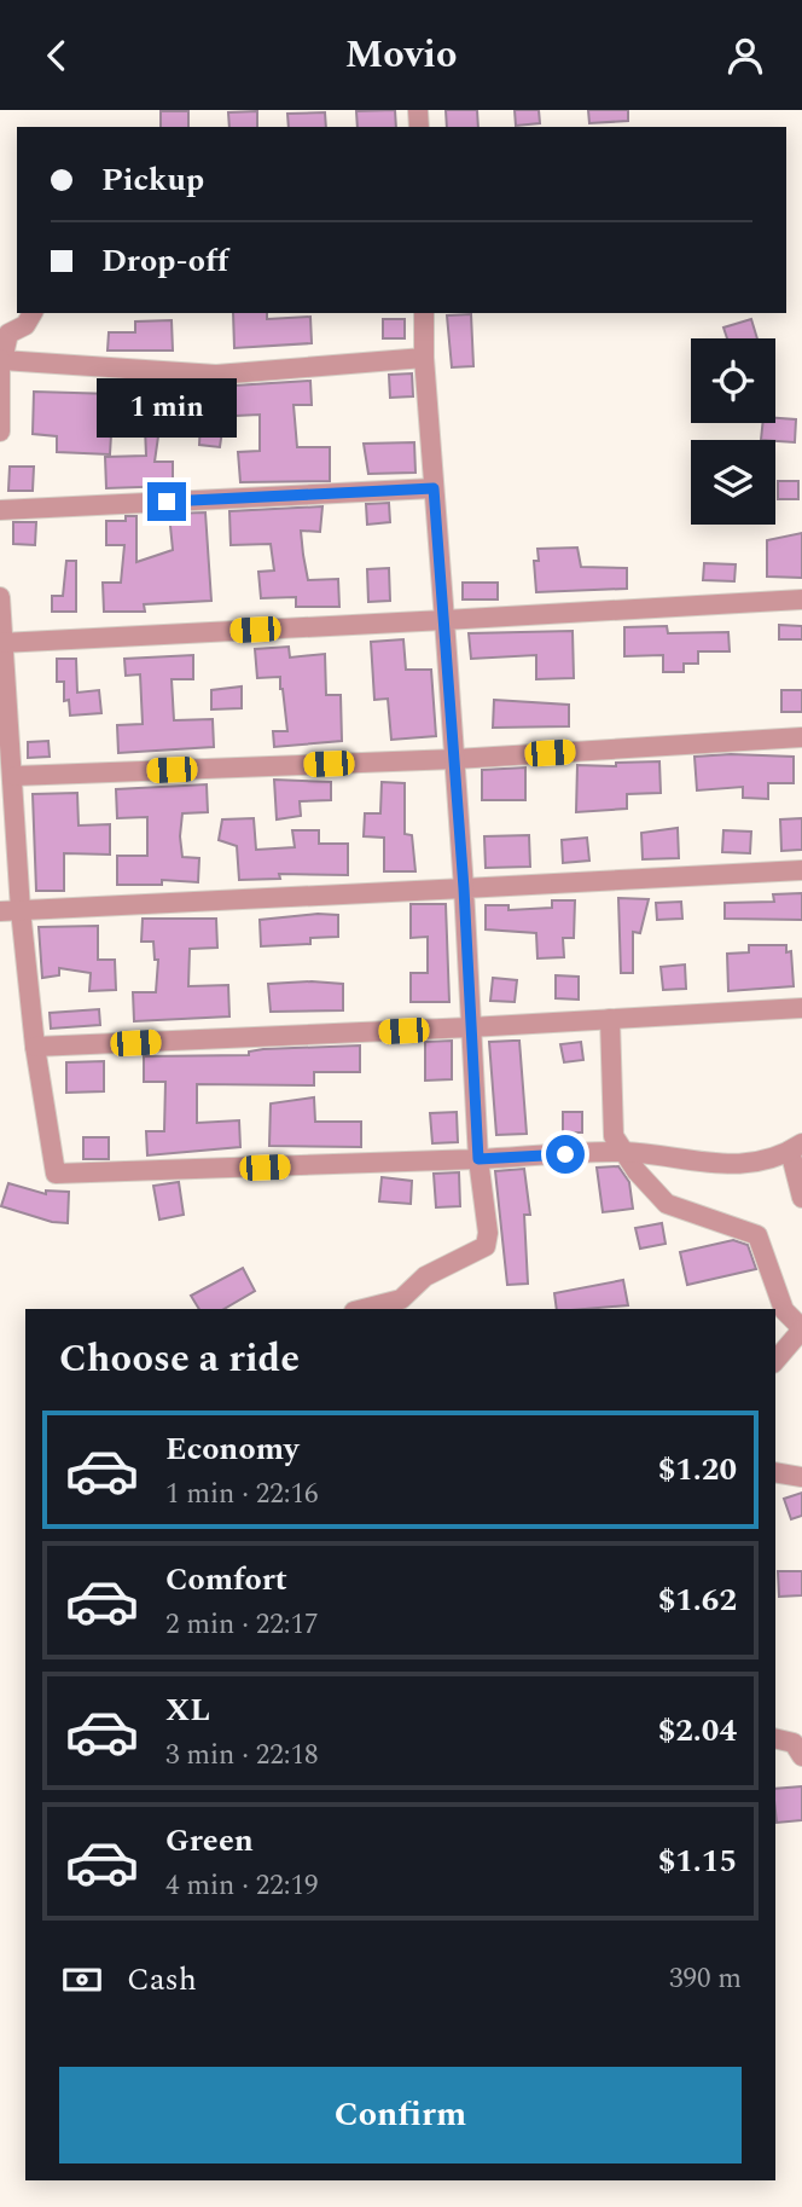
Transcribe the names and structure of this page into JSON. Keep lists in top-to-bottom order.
{
  "page": {
    "header": "Movio",
    "banner": ["Pickup", "Drop-off"],
    "bubble": "1 min",
    "heading": "Choose a ride",
    "list": [
      {
        "name": "Economy",
        "note": "1 min · 22:16",
        "value": "$1.20"
      },
      {
        "name": "Comfort",
        "note": "2 min · 22:17",
        "value": "$1.62"
      },
      {
        "name": "XL",
        "note": "3 min · 22:18",
        "value": "$2.04"
      },
      {
        "name": "Green",
        "note": "4 min · 22:19",
        "value": "$1.15"
      }
    ],
    "pay": ["Cash", "390 m"],
    "buttons": "Confirm"
  }
}
